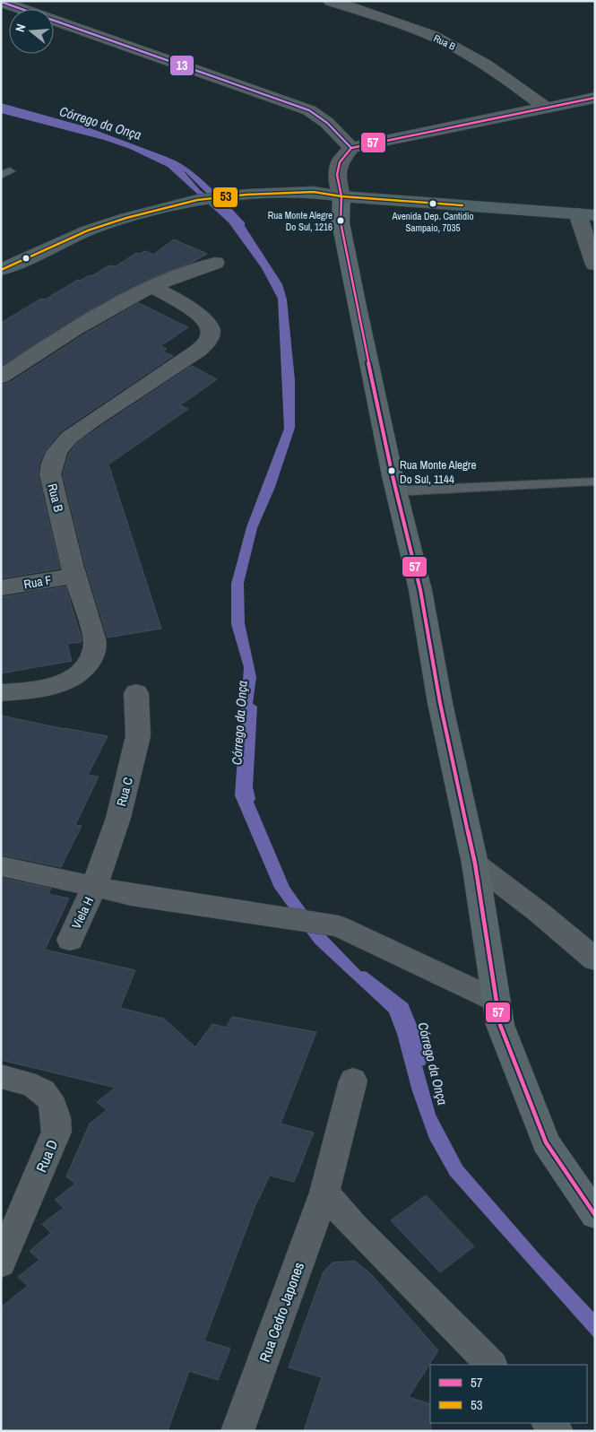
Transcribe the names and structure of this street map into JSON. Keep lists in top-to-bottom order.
{
  "streets": {
    "street": [
      "Rua B",
      "Rua F",
      "Rua C",
      "Viela H",
      "Rua D",
      "Rua Cedro Japones"
    ]
  },
  "crossings": [
    ["Rua B", "Rua F"],
    ["Rua C", "Viela H"]
  ],
  "water": ["Córrego da Onça"],
  "places": ["Avenida Dep. Cantidio Sampaio, 7035", "Rua Monte Alegre Do Sul, 1216", "Rua Monte Alegre Do Sul, 1144"],
  "lines": ["transit line 13", "transit line 57", "transit line 53"],
  "legend": ["57", "53"],
  "north": "left"
}
